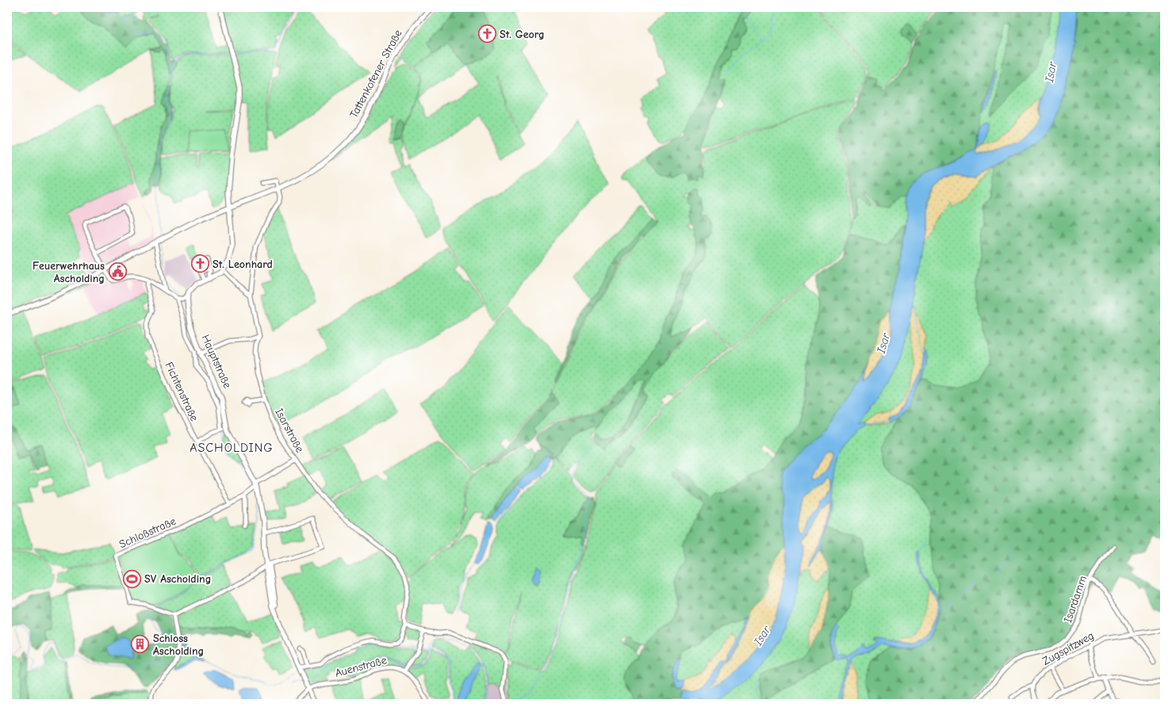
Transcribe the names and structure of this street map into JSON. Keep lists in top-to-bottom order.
{
  "streets": {
    "main road": ["Tattenkofener Straße", "Hauptstraße"],
    "street": [
      "Fichtenstraße",
      "Isarstraße",
      "Schloßstraße",
      "Isardamm",
      "Zugspitzweg",
      "Auenstraße"
    ]
  },
  "crossings": [
    ["Hauptstraße", "Schloßstraße"],
    ["Hauptstraße", "Auenstraße"],
    ["Fichtenstraße", "Schloßstraße"],
    ["Isarstraße", "Schloßstraße"]
  ],
  "districts": ["ASCHOLDING"],
  "water": ["Isar"],
  "places": {
    "church": ["St. Georg", "St. Leonhard"],
    "public building": ["Feuerwehrhaus Ascholding"],
    "sports": ["SV Ascholding"],
    "building": ["Schloss Ascholding"]
  }
}
